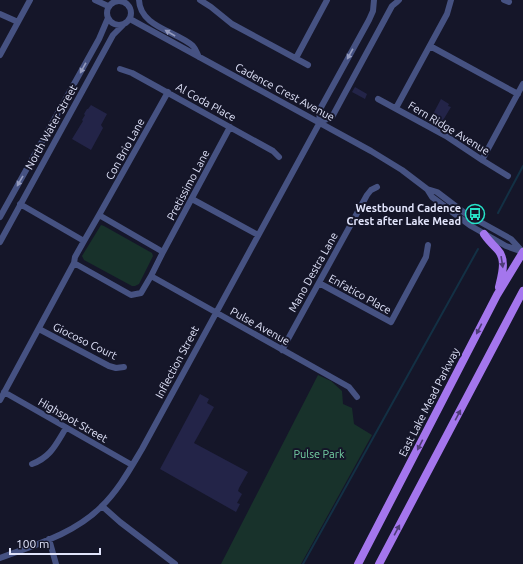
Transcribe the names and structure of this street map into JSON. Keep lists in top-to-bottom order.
{
  "streets": {
    "main road": ["East Lake Mead Parkway"],
    "street": [
      "Cadence Crest Avenue",
      "Al Coda Place",
      "North Water Street",
      "Fern Ridge Avenue",
      "Con Brio Lane",
      "Pretissimo Lane",
      "Mano Destra Lane",
      "Enfatico Place",
      "Pulse Avenue",
      "Giocoso Court",
      "Inflection Street",
      "Highspot Street"
    ]
  },
  "crossings": [
    ["Cadence Crest Avenue", "North Water Street"],
    ["Cadence Crest Avenue", "Inflection Street"],
    ["Cadence Crest Avenue", "East Lake Mead Parkway"],
    ["Al Coda Place", "Con Brio Lane"],
    ["Al Coda Place", "Pretissimo Lane"],
    ["Mano Destra Lane", "Enfatico Place"],
    ["Mano Destra Lane", "Pulse Avenue"],
    ["Pulse Avenue", "Inflection Street"],
    ["Inflection Street", "Highspot Street"]
  ],
  "parks": ["Pulse Park"],
  "places": {
    "bus stop": ["Westbound Cadence Crest after Lake Mead"]
  },
  "scale_bar": "100 m"
}
